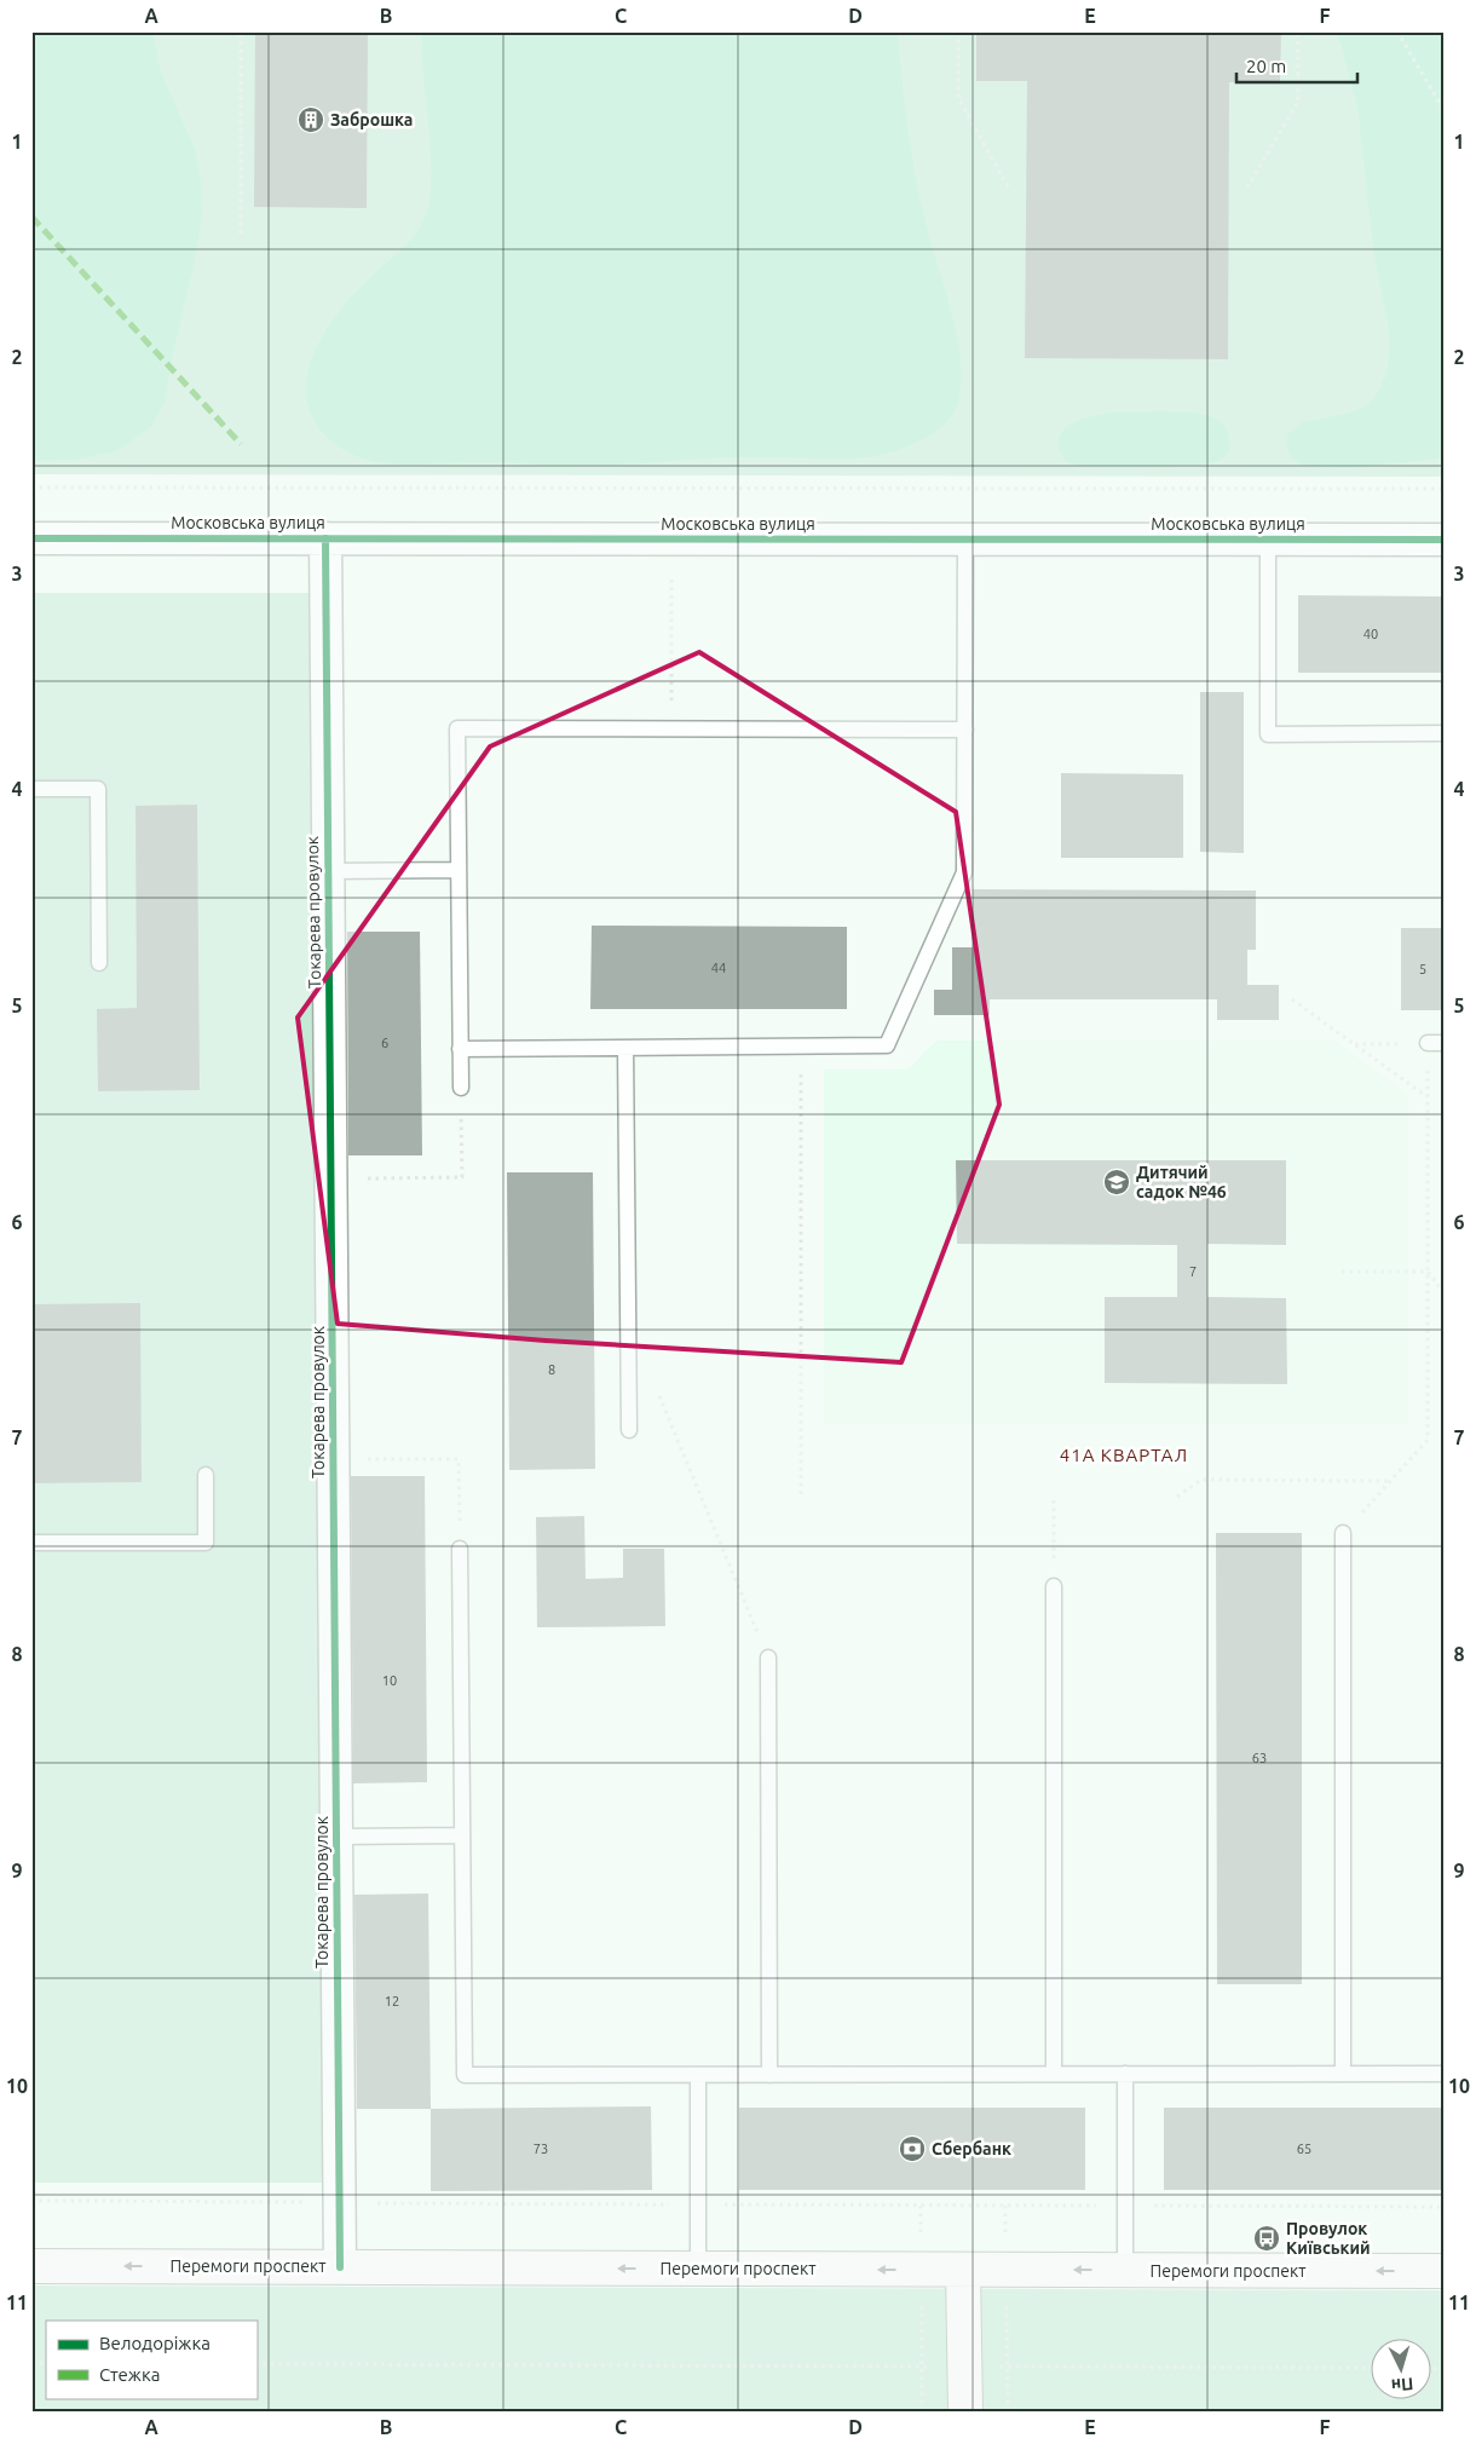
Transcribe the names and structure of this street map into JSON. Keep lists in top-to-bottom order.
{
  "streets": {
    "main road": ["Перемоги проспект"],
    "street": ["Московська вулиця", "Токарева провулок"]
  },
  "crossings": [
    ["Московська вулиця", "Токарева провулок"],
    ["Токарева провулок", "Перемоги проспект"]
  ],
  "one_way": ["Перемоги проспект"],
  "districts": ["41А КВАРТАЛ"],
  "places": {
    "building": ["Заброшка"],
    "school or university": ["Дитячий садок №46"],
    "bank": ["Сбербанк"],
    "bus stop": ["Провулок Київський"]
  },
  "house_numbers": [
    "40",
    "44",
    "5",
    "6",
    "7",
    "8",
    "10",
    "63",
    "12",
    "73",
    "65"
  ],
  "legend": ["Велодоріжка", "Стежка"],
  "scale_bar": "20 m",
  "north": "bottom",
  "grid": {
    "columns": [
      "A",
      "B",
      "C",
      "D",
      "E",
      "F"
    ],
    "rows": [
      "1",
      "2",
      "3",
      "4",
      "5",
      "6",
      "7",
      "8",
      "9",
      "10",
      "11"
    ]
  }
}
